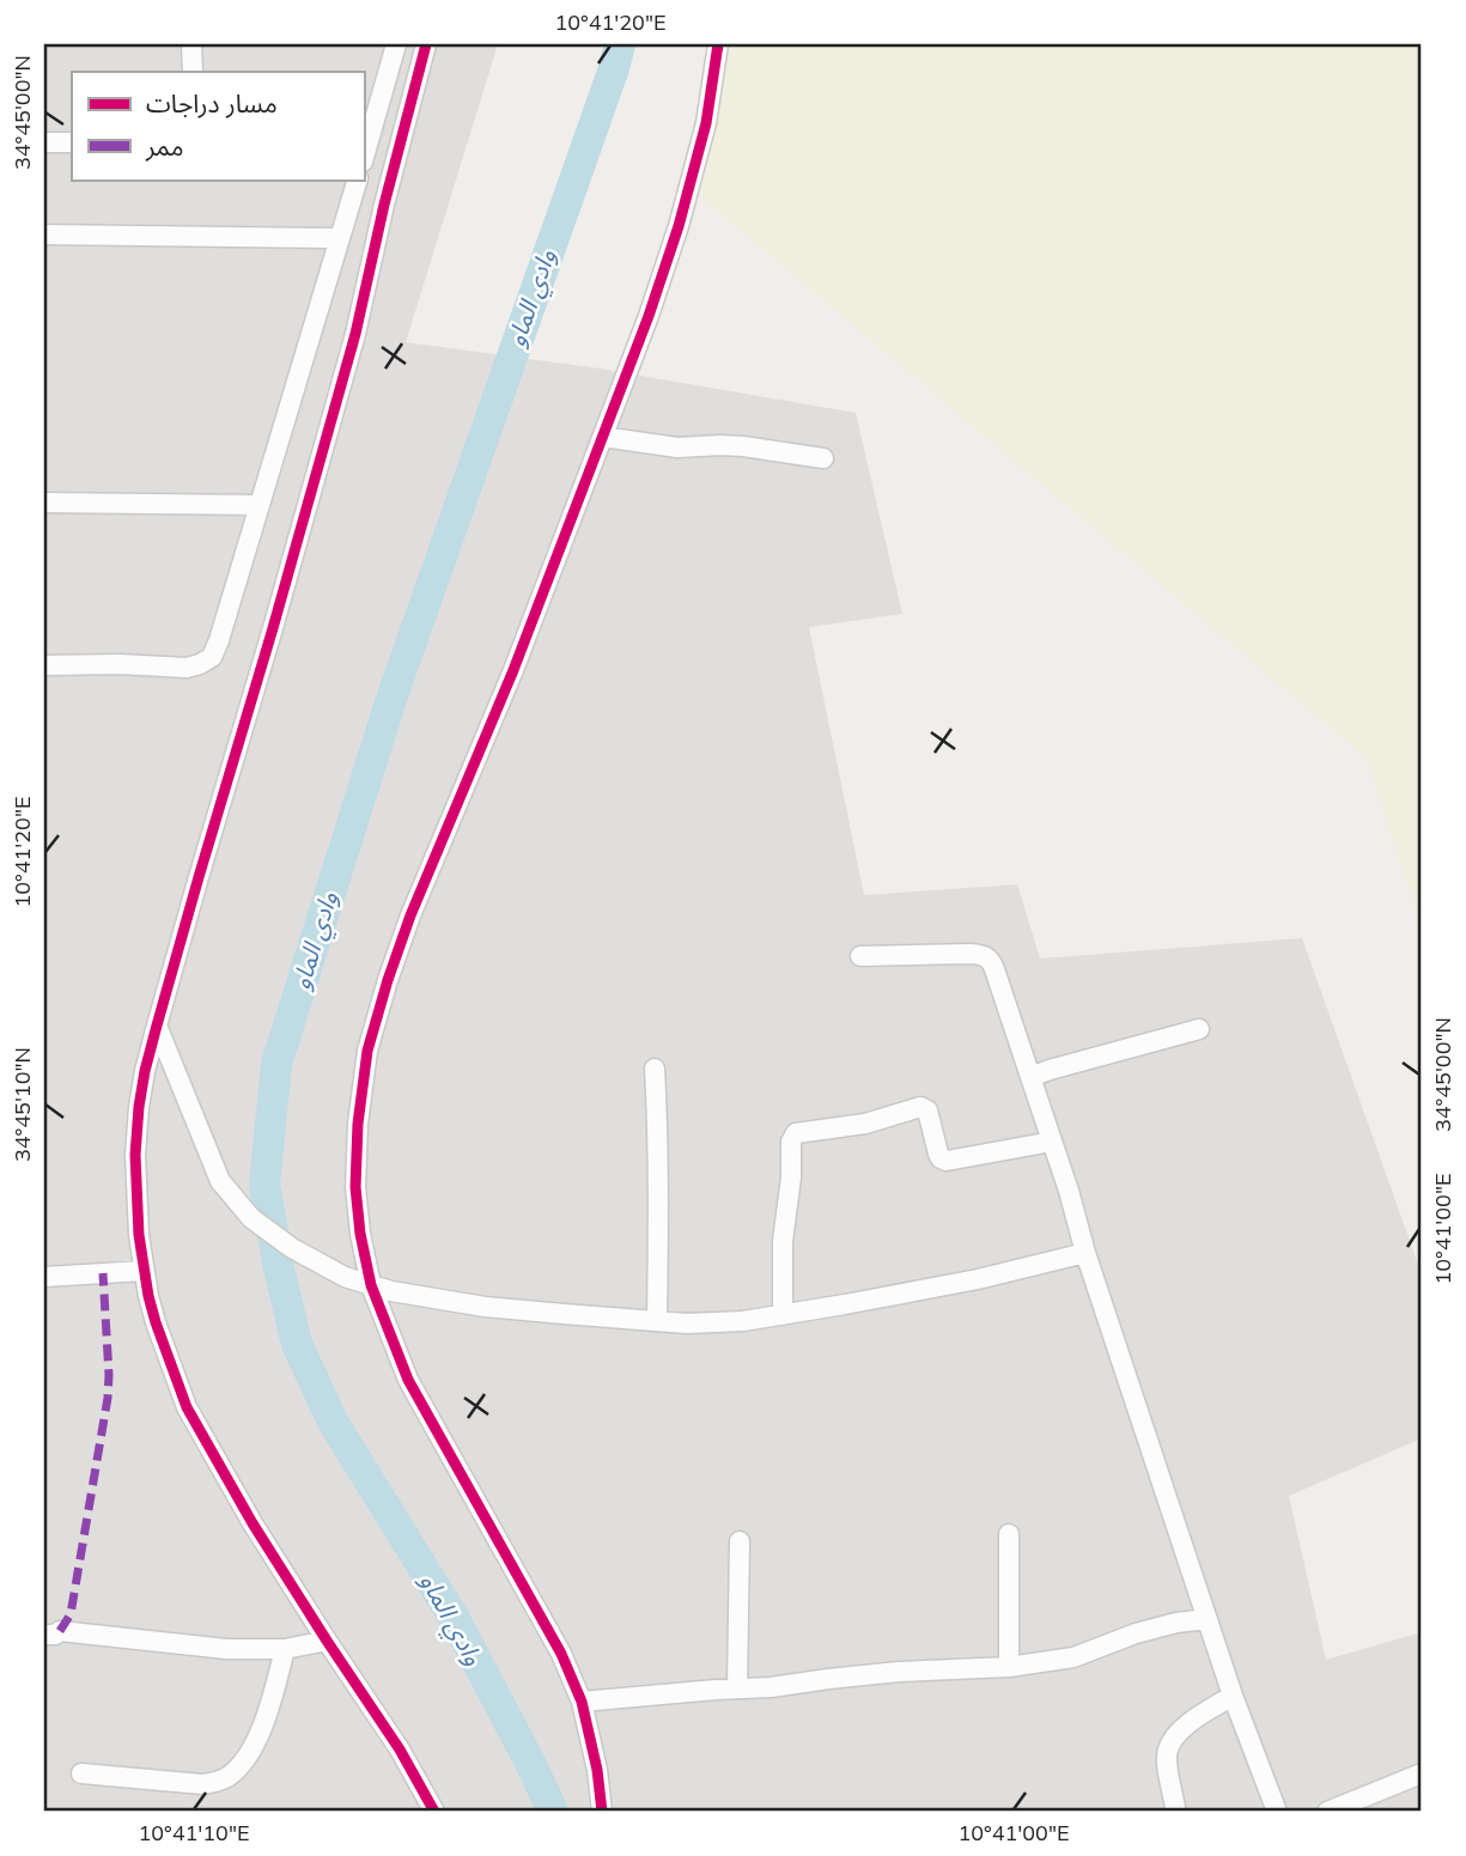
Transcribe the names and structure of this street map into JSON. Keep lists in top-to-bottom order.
{
  "water": ["وادي الماو"],
  "legend": ["مسار دراجات", "ممر"],
  "coordinates": [
    "10°41'20\"E",
    "34°45'00\"N",
    "34°45'10\"N",
    "10°41'00\"E",
    "10°41'10\"E"
  ]
}
